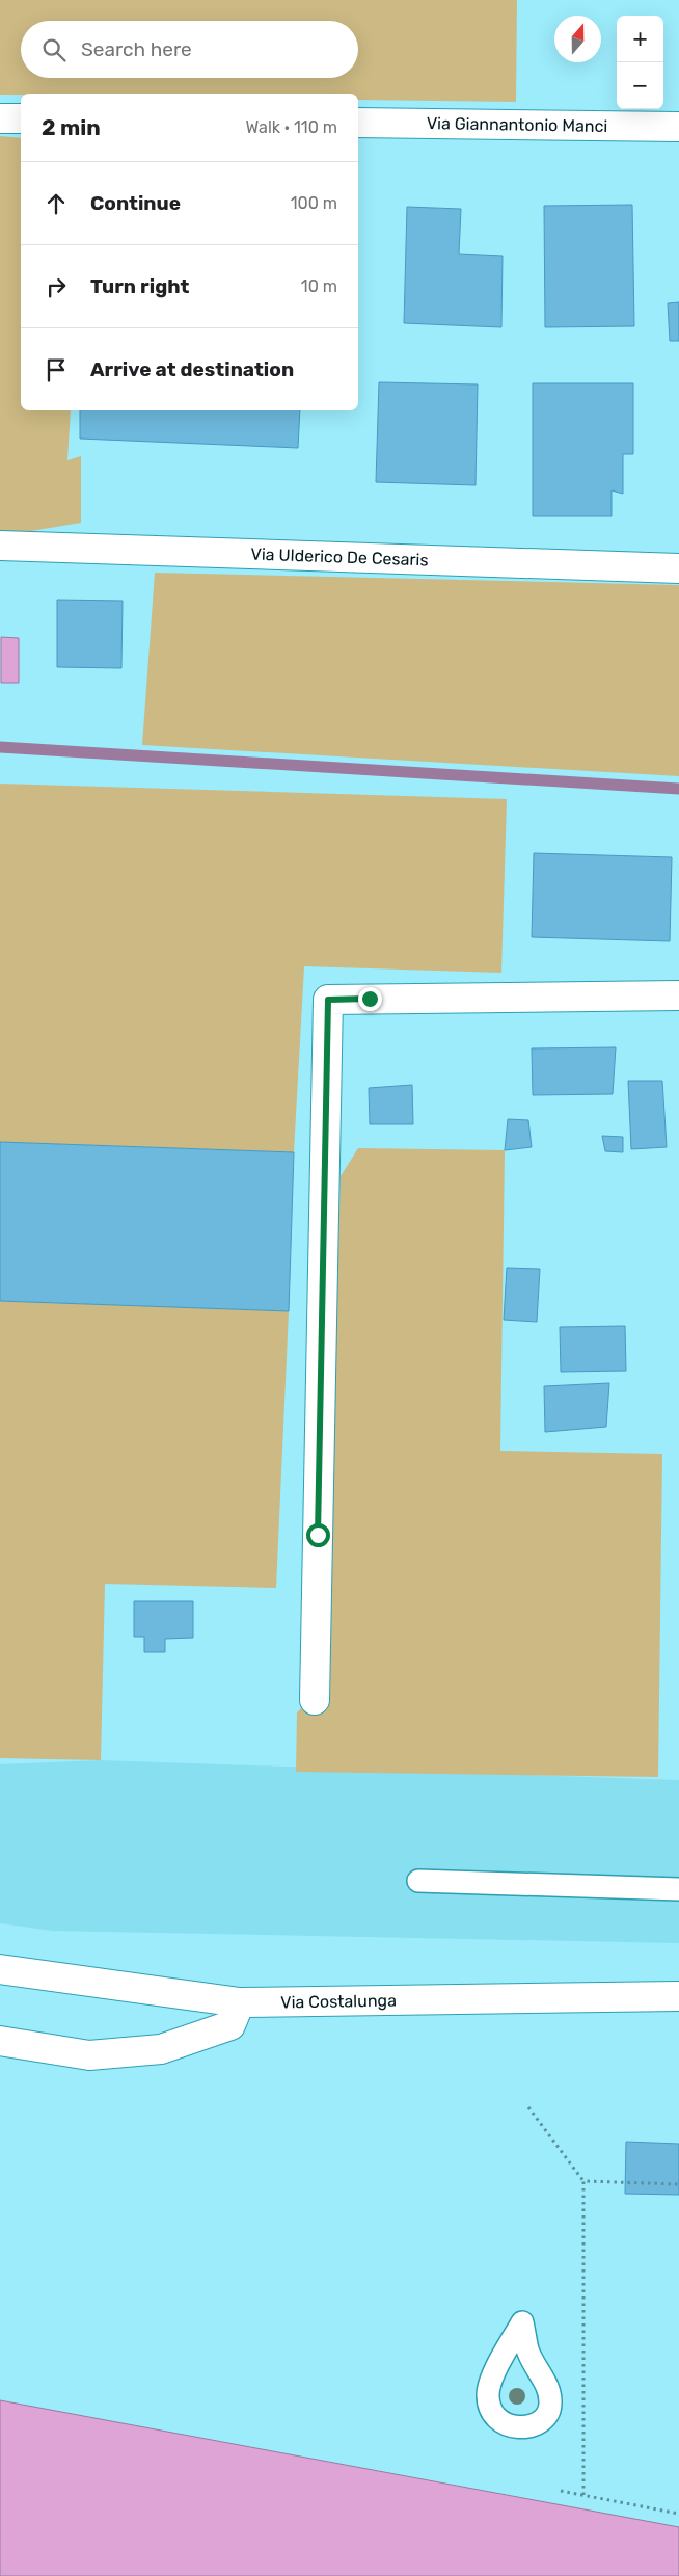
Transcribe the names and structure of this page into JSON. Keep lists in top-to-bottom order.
{
  "streets": {
    "street": ["Via Giannantonio Manci", "Via Ulderico De Cesaris", "Via Costalunga"]
  },
  "north": "top",
  "page": {
    "map_buttons": ["+", "−"],
    "search": "Search here",
    "heading": ["2 min", "Walk · 110 m"],
    "list": [
      ["Continue", "100 m"],
      ["Turn right", "10 m"],
      "Arrive at destination"
    ]
  }
}
